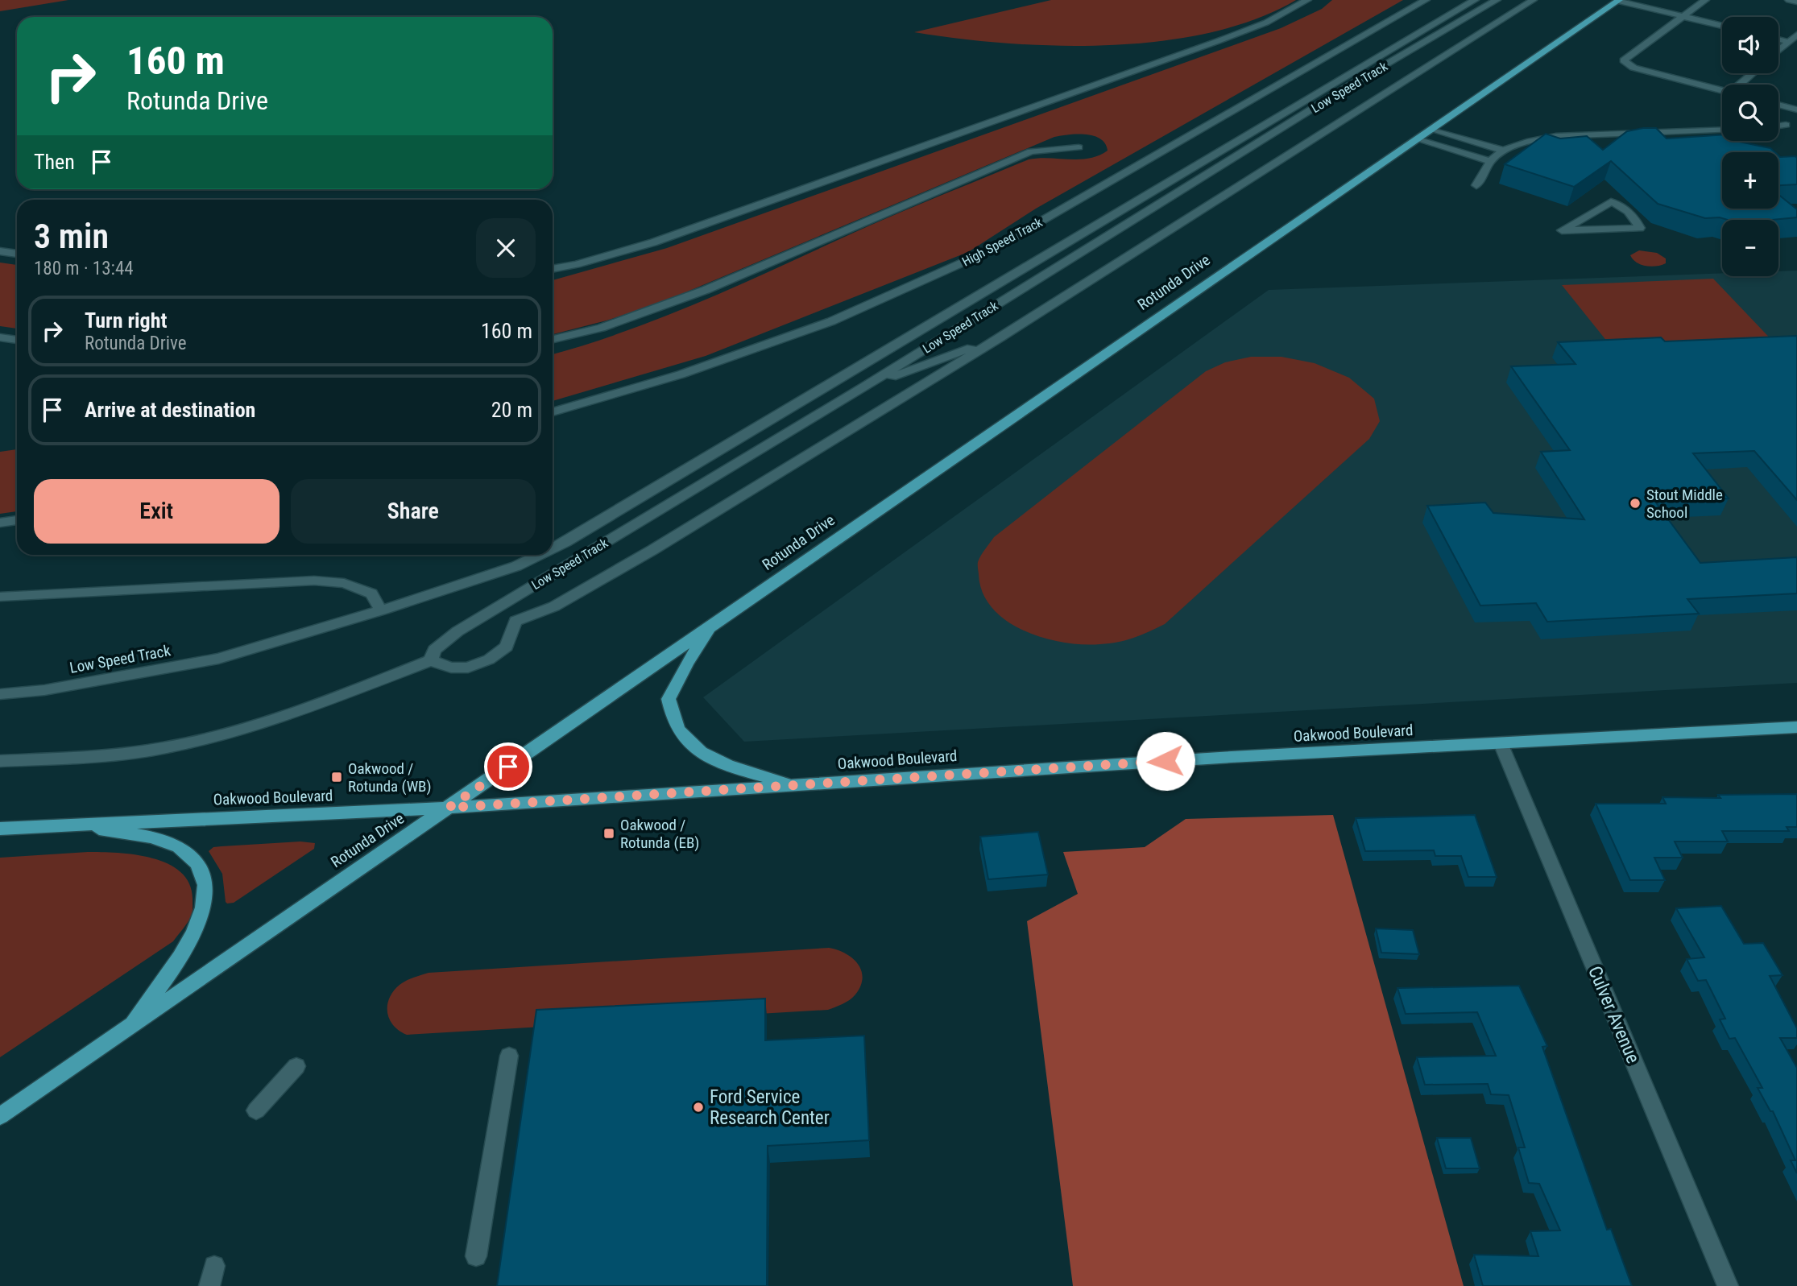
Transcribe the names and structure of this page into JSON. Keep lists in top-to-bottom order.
{
  "streets": {
    "main road": ["Rotunda Drive", "Oakwood Boulevard"],
    "street": ["Low Speed Track", "High Speed Track", "Culver Avenue"]
  },
  "crossings": [
    ["Rotunda Drive", "Oakwood Boulevard"],
    ["Oakwood Boulevard", "Culver Avenue"]
  ],
  "places": {
    "other": ["Stout Middle School", "Ford Service Research Center"],
    "transit": ["Oakwood / Rotunda (WB)", "Oakwood / Rotunda (EB)"]
  },
  "page": {
    "map_buttons": ["+", "−"],
    "turn": ["160 m", "Rotunda Drive"],
    "then": "Then",
    "heading": ["3 min", "180 m · 13:44"],
    "list": [
      {
        "name": "Turn right",
        "note": "Rotunda Drive",
        "value": "160 m"
      },
      {
        "name": "Arrive at destination",
        "value": "20 m"
      }
    ],
    "buttons": ["Exit", "Share"]
  }
}
